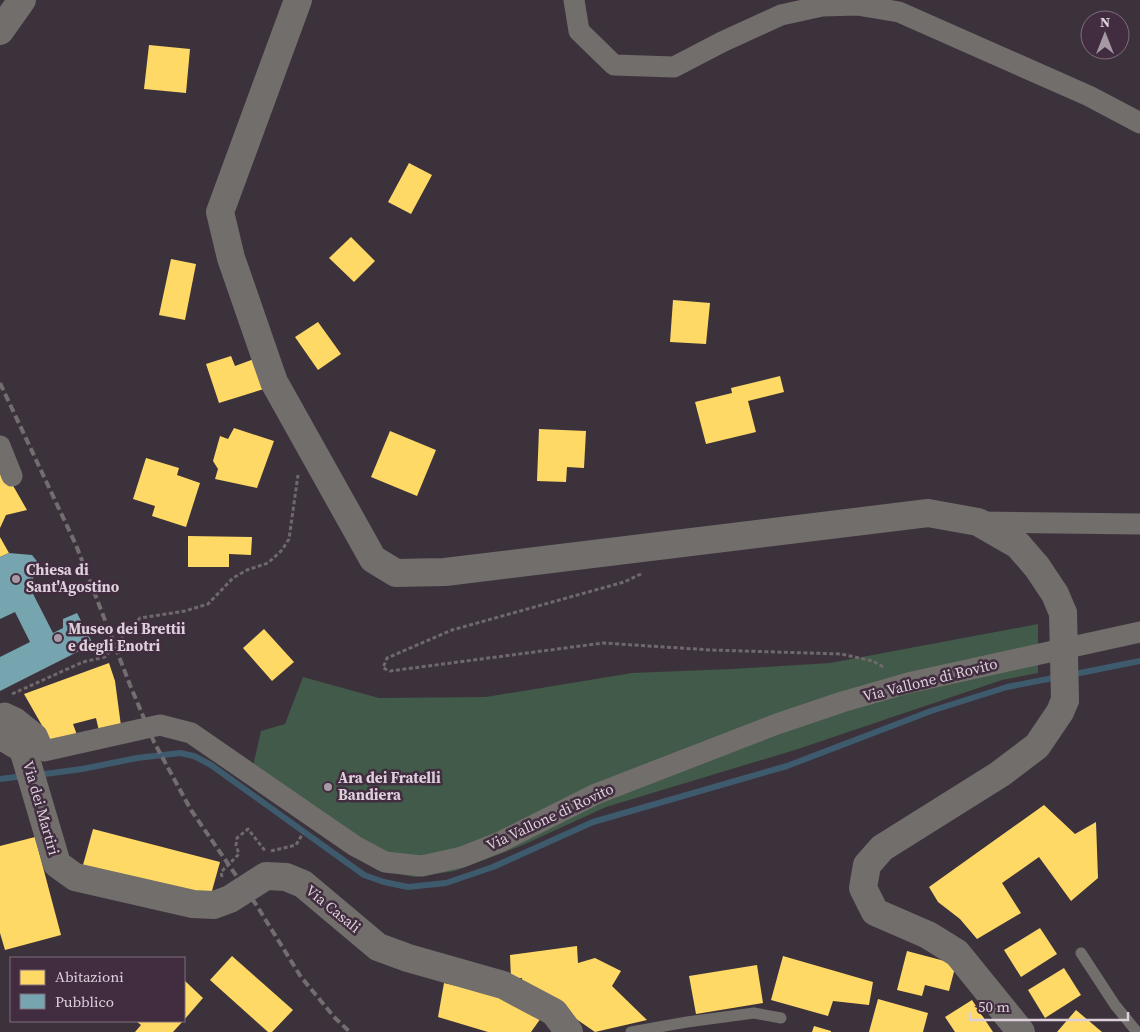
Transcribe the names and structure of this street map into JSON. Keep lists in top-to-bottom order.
{
  "streets": {
    "street": ["Via Vallone di Rovito", "Via dei Martiri", "Via Casali"]
  },
  "crossings": [
    ["Via dei Martiri", "Via Casali"]
  ],
  "places": ["Chiesa di Sant'Agostino", "Museo dei Brettii e degli Enotri", "Ara dei Fratelli Bandiera"],
  "legend": ["Abitazioni", "Pubblico"],
  "scale_bar": "50 m",
  "north": "top"
}
